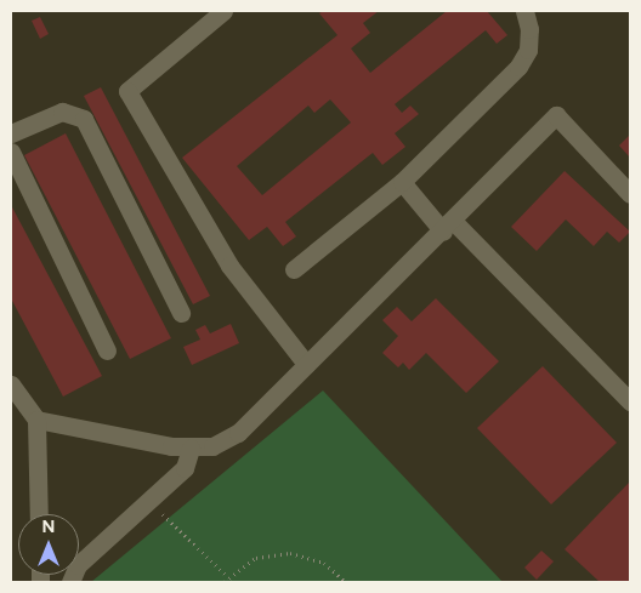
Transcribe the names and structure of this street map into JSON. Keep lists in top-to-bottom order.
{
  "north": "top"
}
